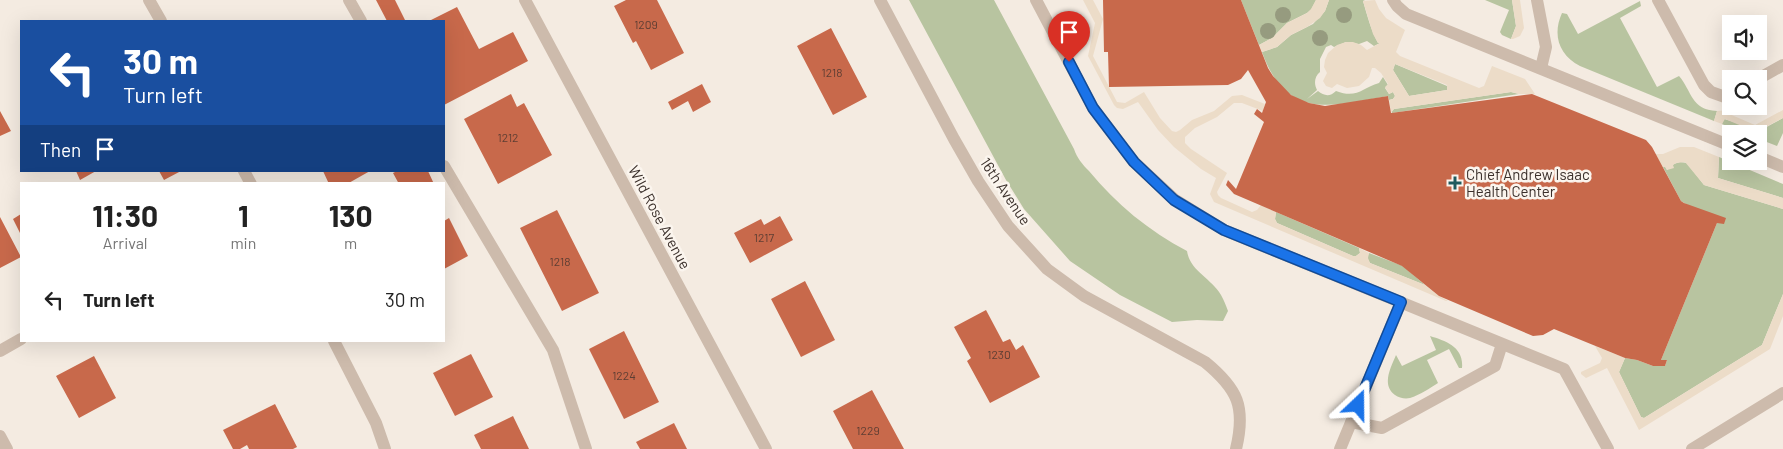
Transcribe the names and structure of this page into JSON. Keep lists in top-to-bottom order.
{
  "streets": {
    "street": ["16th Avenue", "Wild Rose Avenue"]
  },
  "places": {
    "health": ["Chief Andrew Isaac Health Center"]
  },
  "house_numbers": [
    "1209",
    "1218",
    "1212",
    "1217",
    "1218",
    "1230",
    "1224",
    "1229"
  ],
  "page": {
    "turn": ["30 m", "Turn left"],
    "then": "Then",
    "eta": [
      "11:30",
      "Arrival",
      "1",
      "min",
      "130",
      "m"
    ],
    "list": [
      {
        "name": "Turn left",
        "value": "30 m"
      }
    ]
  }
}
